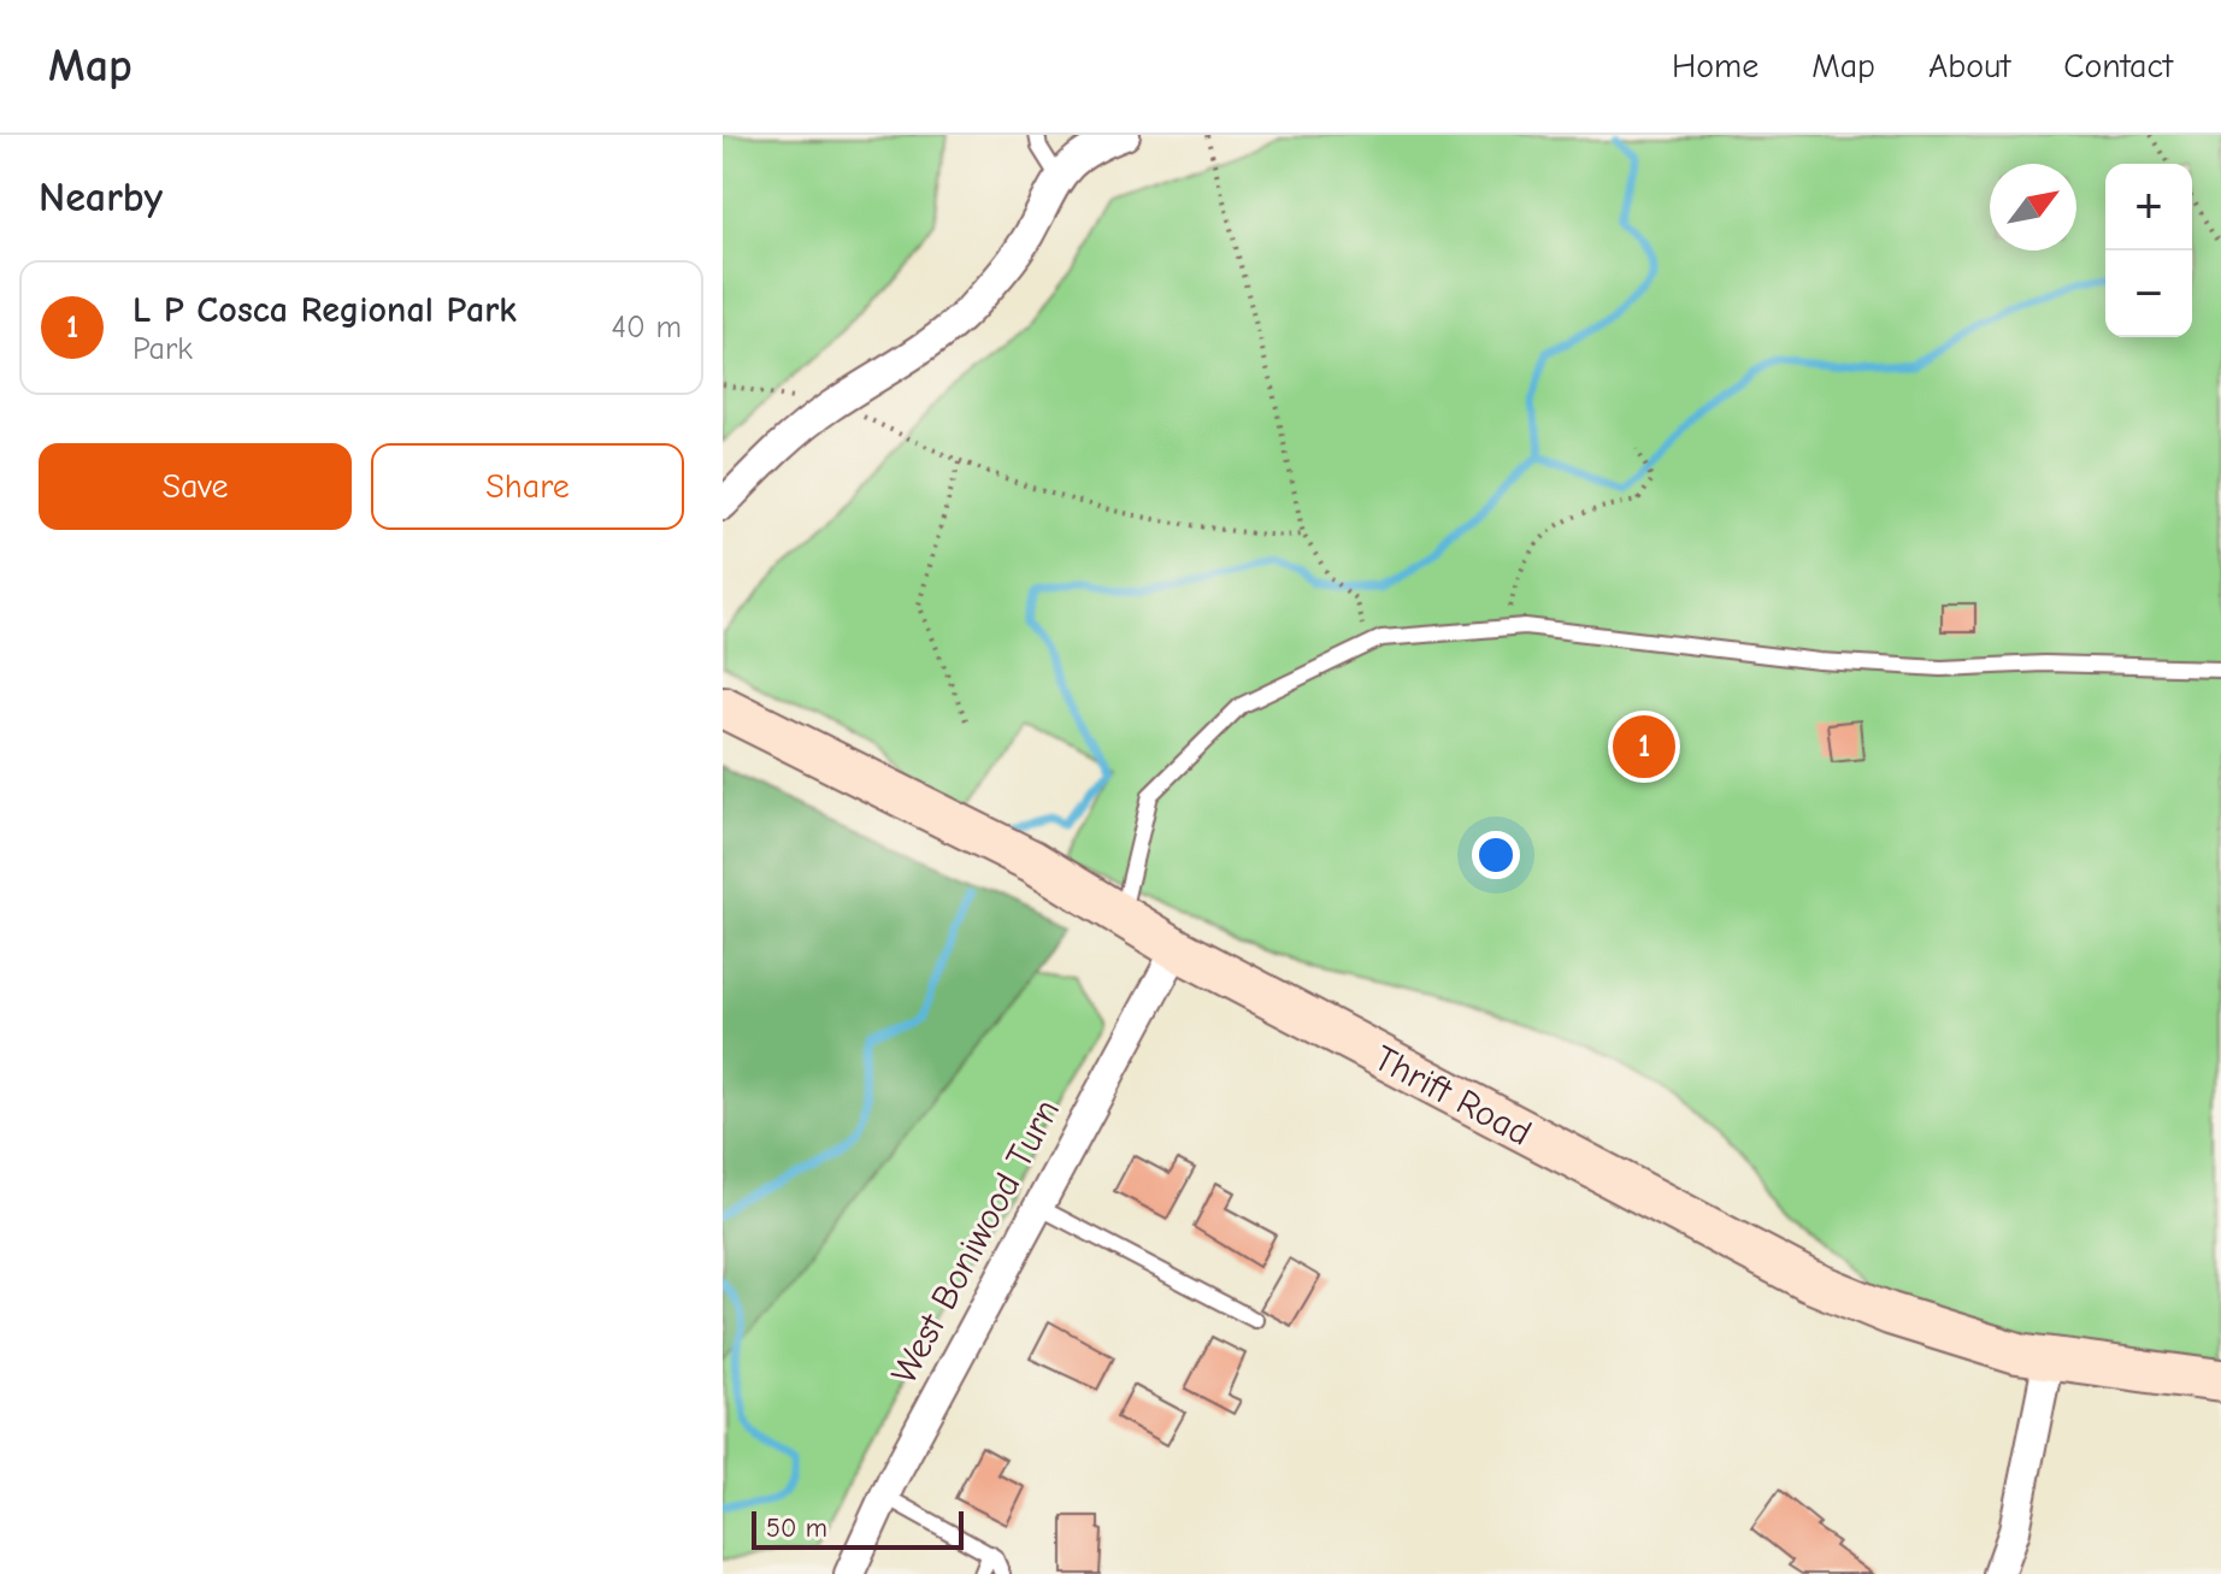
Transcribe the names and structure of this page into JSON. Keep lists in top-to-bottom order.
{
  "streets": {
    "street": ["Thrift Road", "West Boniwood Turn"]
  },
  "crossings": [
    ["Thrift Road", "West Boniwood Turn"]
  ],
  "scale_bar": "50 m",
  "north": "top right",
  "page": {
    "header": "Map",
    "nav": [
      "Home",
      "Map",
      "About",
      "Contact"
    ],
    "heading": "Nearby",
    "map_buttons": ["+", "−"],
    "list": [
      {
        "mark": "1",
        "name": "L P Cosca Regional Park",
        "note": "Park",
        "value": "40 m"
      }
    ],
    "buttons": ["Save", "Share"],
    "pins": "1",
    "scale": "50 m"
  }
}
